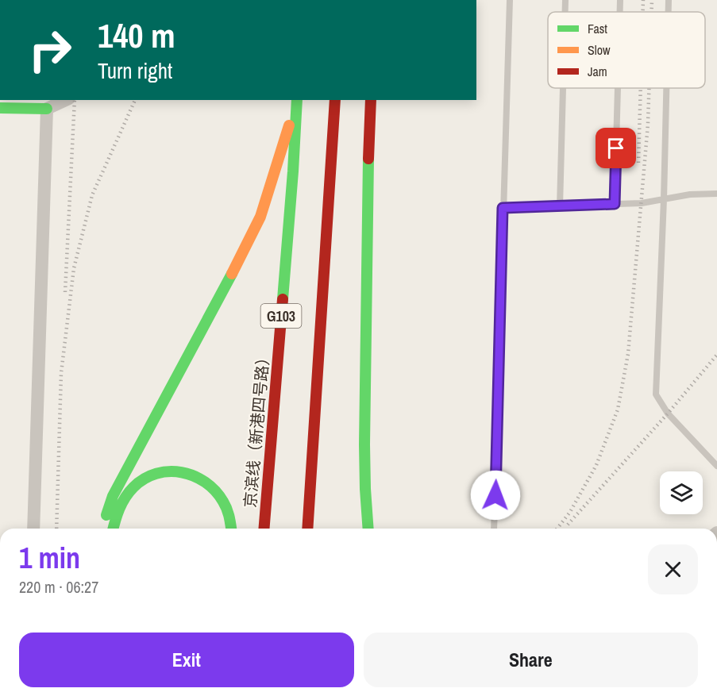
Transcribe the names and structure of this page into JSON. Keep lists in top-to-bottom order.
{
  "streets": {
    "main road": ["G103", "京滨线（新港四号路）"]
  },
  "legend": ["Fast", "Slow", "Jam"],
  "page": {
    "turn": ["140 m", "Turn right"],
    "heading": ["1 min", "220 m · 06:27"],
    "buttons": ["Exit", "Share"]
  }
}
